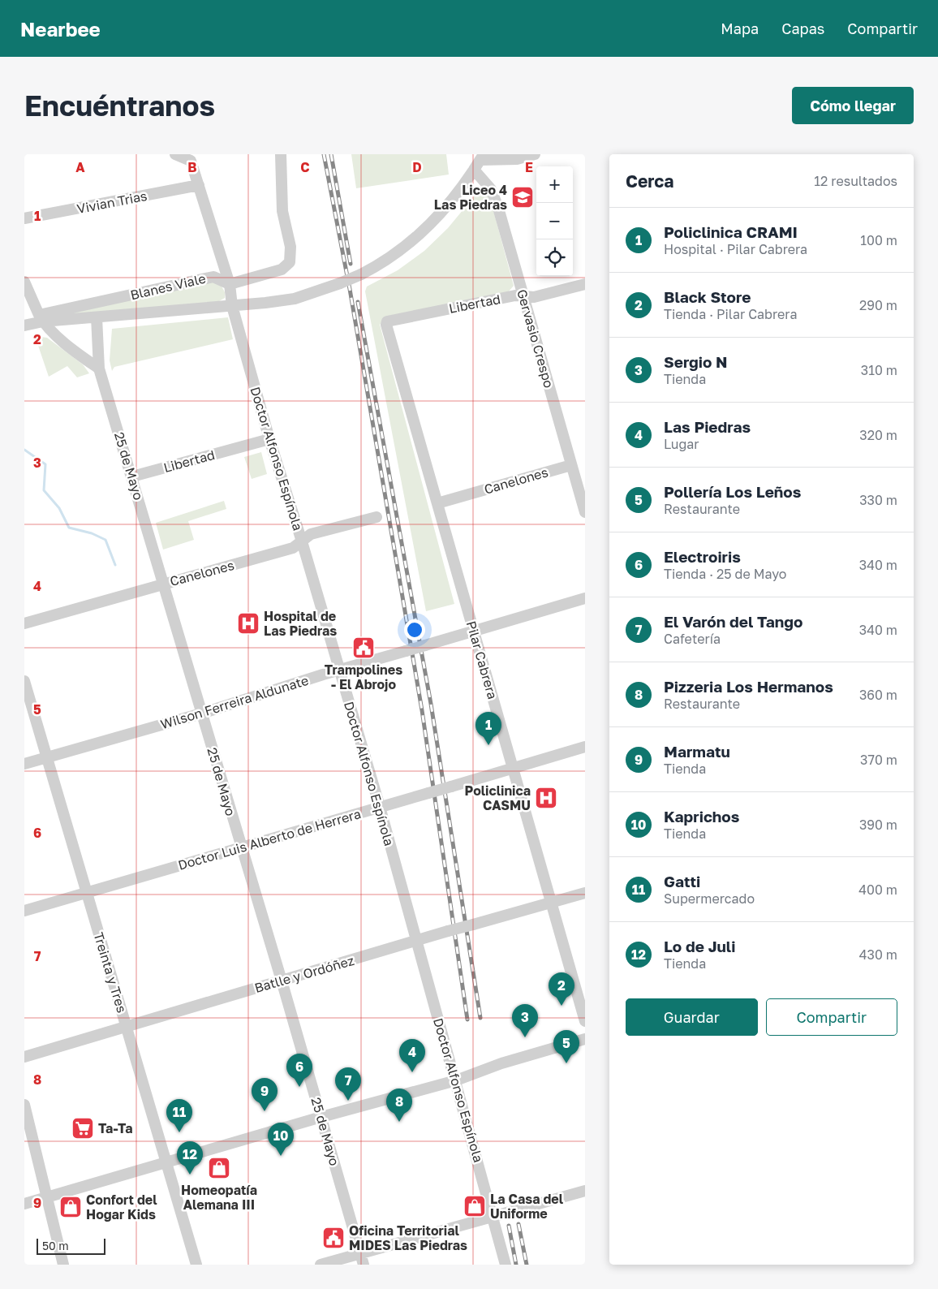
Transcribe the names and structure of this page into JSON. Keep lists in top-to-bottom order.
{
  "streets": {
    "street": [
      "Vivian Trias",
      "Blanes Viale",
      "Libertad",
      "Gervasio Crespo",
      "Doctor Alfonso Espínola",
      "25 de Mayo",
      "Canelones",
      "Pilar Cabrera",
      "Wilson Ferreira Aldunate",
      "Doctor Luis Alberto de Herrera",
      "Treinta y Tres",
      "Batlle y Ordóñez"
    ]
  },
  "crossings": [
    ["Vivian Trias", "Doctor Alfonso Espínola"],
    ["Blanes Viale", "Doctor Alfonso Espínola"],
    ["Libertad", "Gervasio Crespo"],
    ["Libertad", "Doctor Alfonso Espínola"],
    ["Libertad", "25 de Mayo"],
    ["Libertad", "Pilar Cabrera"],
    ["Gervasio Crespo", "Canelones"],
    ["Doctor Alfonso Espínola", "Canelones"],
    ["Doctor Alfonso Espínola", "Wilson Ferreira Aldunate"],
    ["Doctor Alfonso Espínola", "Doctor Luis Alberto de Herrera"],
    ["Doctor Alfonso Espínola", "Batlle y Ordóñez"],
    ["25 de Mayo", "Canelones"],
    ["25 de Mayo", "Wilson Ferreira Aldunate"],
    ["25 de Mayo", "Doctor Luis Alberto de Herrera"],
    ["25 de Mayo", "Batlle y Ordóñez"],
    ["Canelones", "Pilar Cabrera"],
    ["Pilar Cabrera", "Wilson Ferreira Aldunate"],
    ["Pilar Cabrera", "Doctor Luis Alberto de Herrera"],
    ["Pilar Cabrera", "Batlle y Ordóñez"],
    ["Wilson Ferreira Aldunate", "Treinta y Tres"],
    ["Doctor Luis Alberto de Herrera", "Treinta y Tres"],
    ["Treinta y Tres", "Batlle y Ordóñez"]
  ],
  "places": {
    "school or university": ["Liceo 4 Las Piedras"],
    "hospital": ["Hospital de Las Piedras", "Policlinica CASMU"],
    "public building": ["Trampolines - El Abrojo", "Oficina Territorial MIDES Las Piedras"],
    "supermarket": ["Ta-Ta"],
    "shop": ["Homeopatía Alemana III", "La Casa del Uniforme", "Confort del Hogar Kids"]
  },
  "scale_bar": "50 m",
  "page": {
    "header": "Nearbee",
    "nav": ["Mapa", "Capas", "Compartir"],
    "buttons": [
      "Cómo llegar",
      ["Guardar", "Compartir"]
    ],
    "title": "Encuéntranos",
    "heading": ["Cerca", "12 resultados"],
    "map_buttons": ["+", "−"],
    "list": [
      {
        "mark": "1",
        "name": "Policlinica CRAMI",
        "note": "Hospital · Pilar Cabrera",
        "value": "100 m"
      },
      {
        "mark": "2",
        "name": "Black Store",
        "note": "Tienda · Pilar Cabrera",
        "value": "290 m"
      },
      {
        "mark": "3",
        "name": "Sergio N",
        "note": "Tienda",
        "value": "310 m"
      },
      {
        "mark": "4",
        "name": "Las Piedras",
        "note": "Lugar",
        "value": "320 m"
      },
      {
        "mark": "5",
        "name": "Pollería Los Leños",
        "note": "Restaurante",
        "value": "330 m"
      },
      {
        "mark": "6",
        "name": "Electroiris",
        "note": "Tienda · 25 de Mayo",
        "value": "340 m"
      },
      {
        "mark": "7",
        "name": "El Varón del Tango",
        "note": "Cafetería",
        "value": "340 m"
      },
      {
        "mark": "8",
        "name": "Pizzeria Los Hermanos",
        "note": "Restaurante",
        "value": "360 m"
      },
      {
        "mark": "9",
        "name": "Marmatu",
        "note": "Tienda",
        "value": "370 m"
      },
      {
        "mark": "10",
        "name": "Kaprichos",
        "note": "Tienda",
        "value": "390 m"
      },
      {
        "mark": "11",
        "name": "Gatti",
        "note": "Supermercado",
        "value": "400 m"
      },
      {
        "mark": "12",
        "name": "Lo de Juli",
        "note": "Tienda",
        "value": "430 m"
      }
    ],
    "pins": [
      "1",
      "2",
      "3",
      "5",
      "4",
      "6",
      "7",
      "9",
      "8",
      "11",
      "10",
      "12"
    ],
    "scale": "50 m"
  },
  "grid": {
    "columns": [
      "A",
      "B",
      "C",
      "D",
      "E"
    ],
    "rows": [
      "1",
      "2",
      "3",
      "4",
      "5",
      "6",
      "7",
      "8",
      "9"
    ]
  }
}
